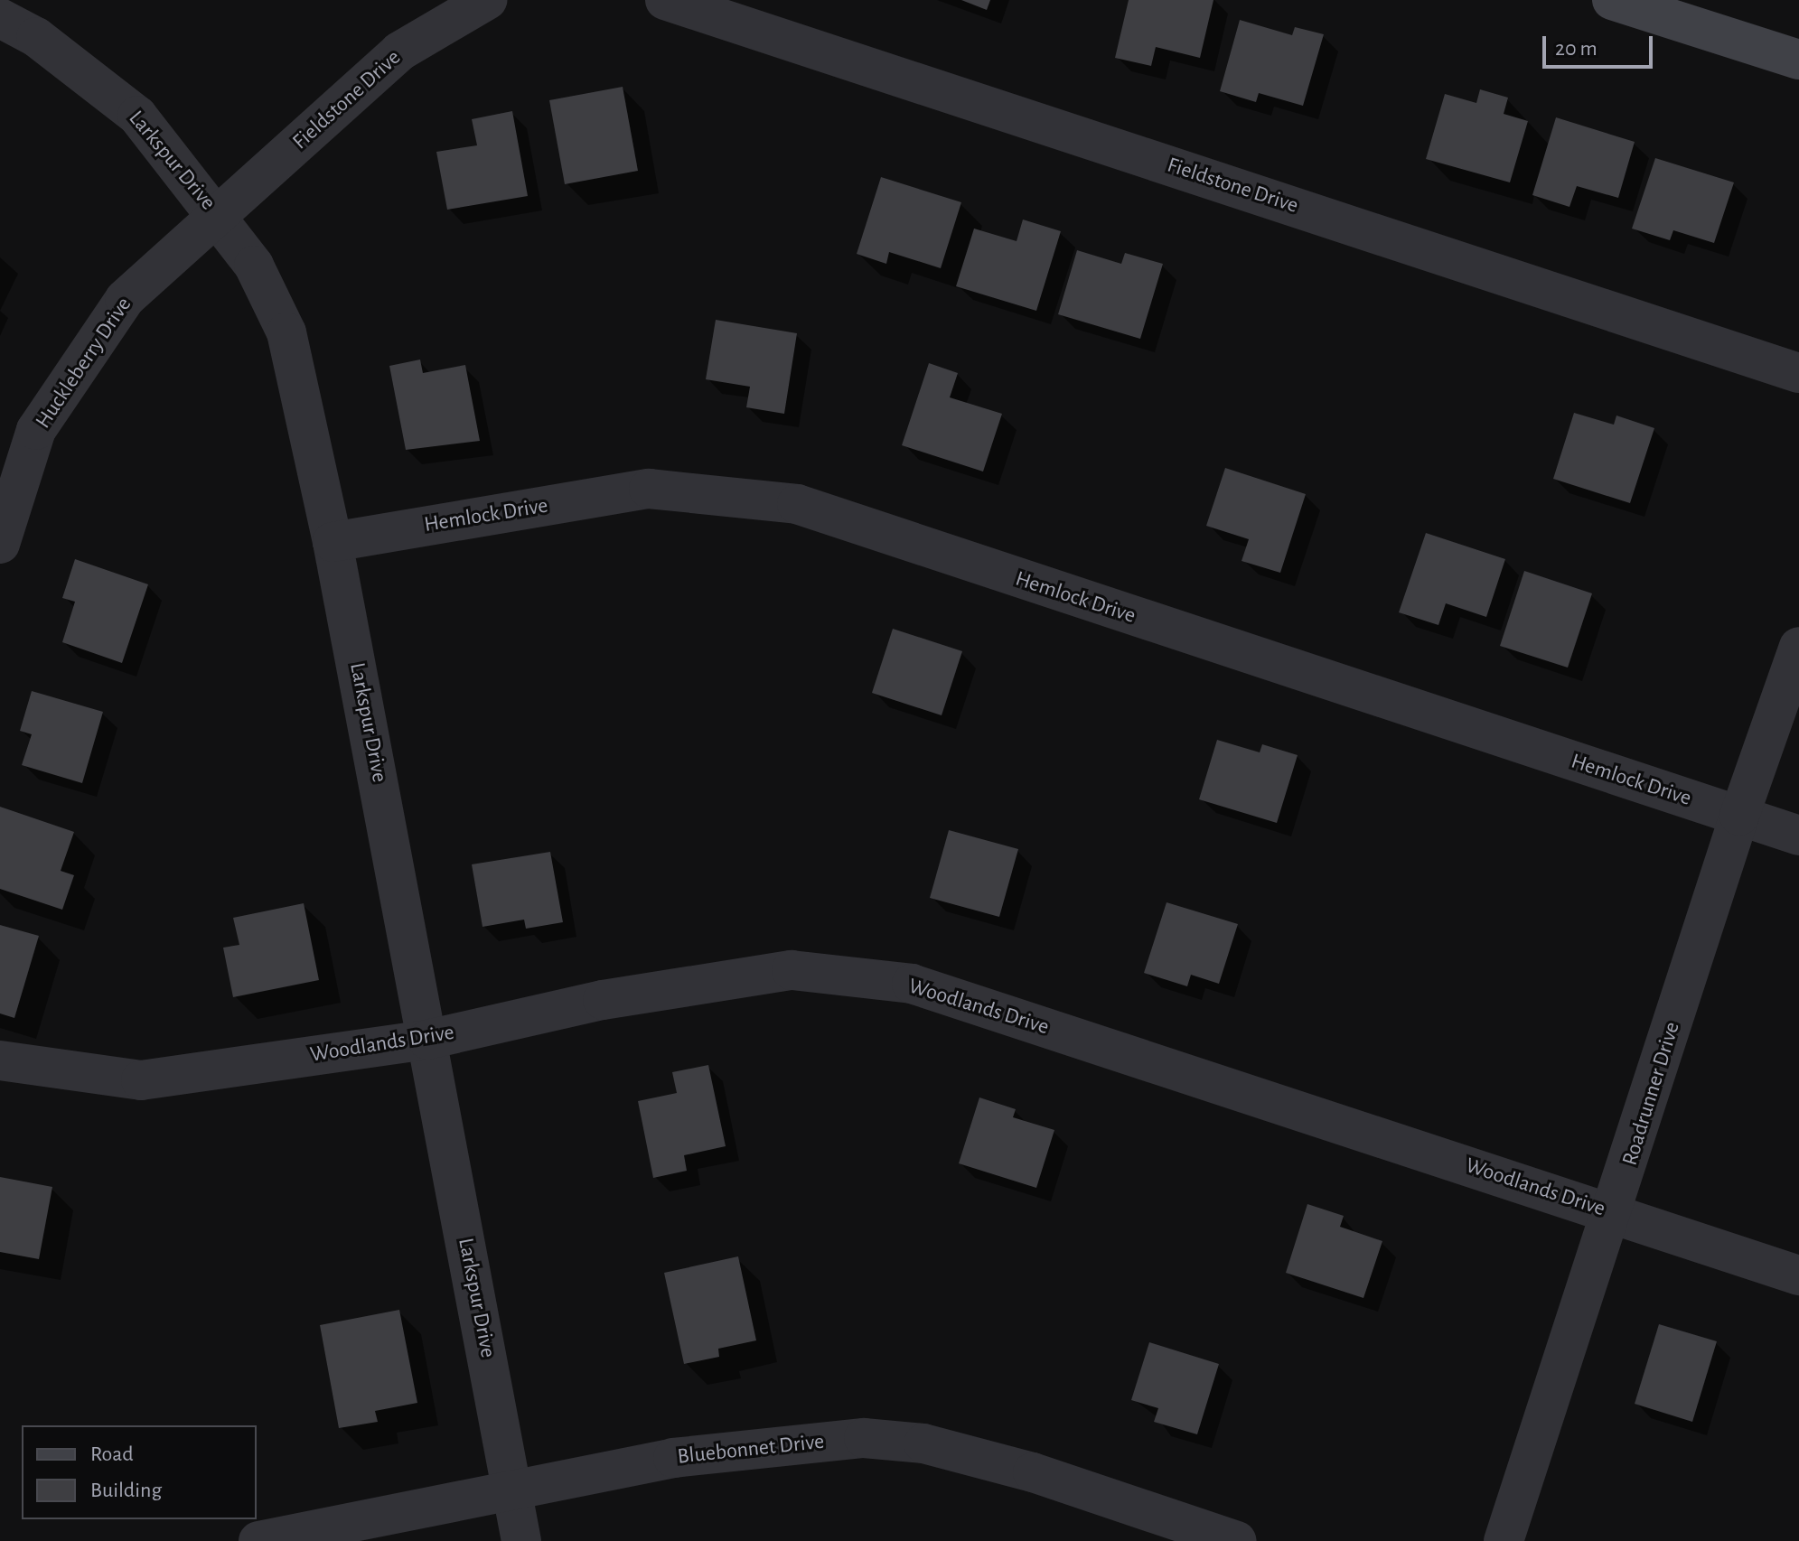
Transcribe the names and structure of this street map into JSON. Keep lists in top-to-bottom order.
{
  "streets": {
    "street": [
      "Fieldstone Drive",
      "Larkspur Drive",
      "Huckleberry Drive",
      "Hemlock Drive",
      "Woodlands Drive",
      "Roadrunner Drive",
      "Bluebonnet Drive"
    ]
  },
  "crossings": [
    ["Fieldstone Drive", "Larkspur Drive"],
    ["Fieldstone Drive", "Huckleberry Drive"],
    ["Larkspur Drive", "Huckleberry Drive"],
    ["Larkspur Drive", "Hemlock Drive"],
    ["Larkspur Drive", "Woodlands Drive"],
    ["Larkspur Drive", "Bluebonnet Drive"],
    ["Hemlock Drive", "Roadrunner Drive"],
    ["Woodlands Drive", "Roadrunner Drive"]
  ],
  "legend": ["Road", "Building"],
  "scale_bar": "20 m"
}
